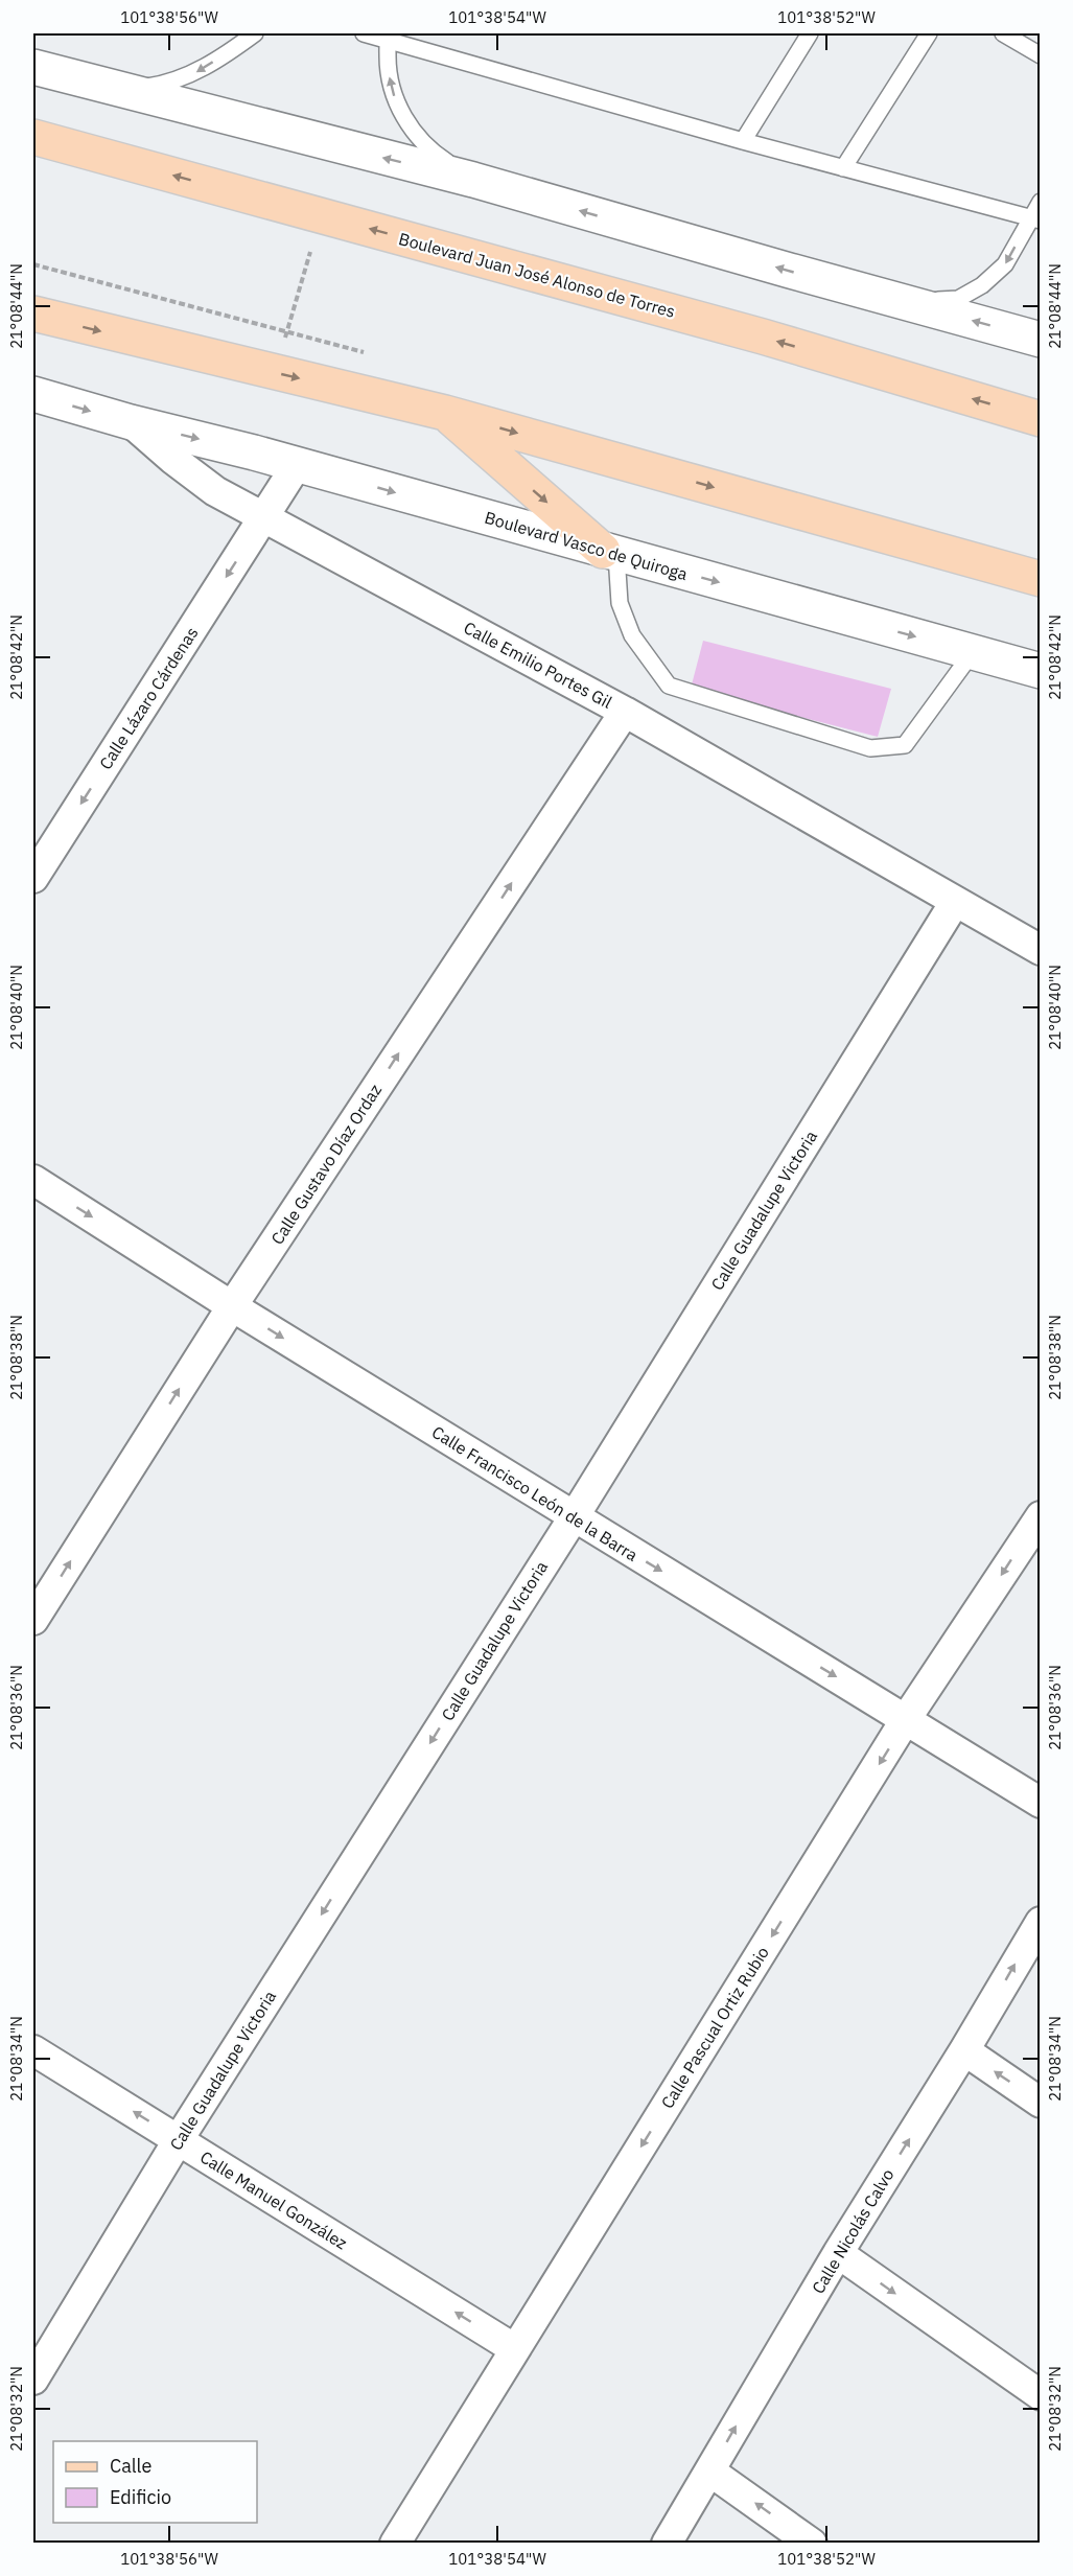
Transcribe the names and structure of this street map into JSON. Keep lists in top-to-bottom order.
{
  "streets": {
    "main road": ["Boulevard Juan José Alonso de Torres"],
    "street": [
      "Boulevard Vasco de Quiroga",
      "Calle Emilio Portes Gil",
      "Calle Lázaro Cárdenas",
      "Calle Gustavo Díaz Ordaz",
      "Calle Guadalupe Victoria",
      "Calle Francisco León de la Barra",
      "Calle Pascual Ortiz Rubio",
      "Calle Manuel González",
      "Calle Nicolás Calvo"
    ]
  },
  "crossings": [
    ["Boulevard Vasco de Quiroga", "Calle Emilio Portes Gil"],
    ["Boulevard Vasco de Quiroga", "Calle Lázaro Cárdenas"],
    ["Calle Emilio Portes Gil", "Calle Lázaro Cárdenas"],
    ["Calle Emilio Portes Gil", "Calle Gustavo Díaz Ordaz"],
    ["Calle Emilio Portes Gil", "Calle Guadalupe Victoria"],
    ["Calle Gustavo Díaz Ordaz", "Calle Francisco León de la Barra"],
    ["Calle Guadalupe Victoria", "Calle Francisco León de la Barra"],
    ["Calle Guadalupe Victoria", "Calle Manuel González"],
    ["Calle Francisco León de la Barra", "Calle Pascual Ortiz Rubio"],
    ["Calle Pascual Ortiz Rubio", "Calle Manuel González"]
  ],
  "one_way": [
    "Boulevard Vasco de Quiroga",
    "Calle Lázaro Cárdenas",
    "Calle Gustavo Díaz Ordaz",
    "Calle Guadalupe Victoria",
    "Calle Francisco León de la Barra",
    "Calle Pascual Ortiz Rubio",
    "Calle Manuel González",
    "Calle Nicolás Calvo"
  ],
  "legend": ["Calle", "Edificio"],
  "coordinates": [
    "101°38'56\"W",
    "101°38'54\"W",
    "101°38'52\"W",
    "21°08'44\"N",
    "21°08'42\"N",
    "21°08'40\"N",
    "21°08'38\"N",
    "21°08'36\"N",
    "21°08'34\"N",
    "21°08'32\"N"
  ]
}
